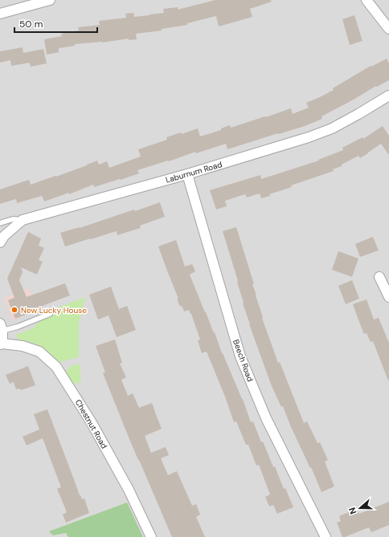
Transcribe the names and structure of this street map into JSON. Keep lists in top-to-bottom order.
{
  "streets": {
    "street": ["Laburnum Road", "Beech Road", "Chestnut Road"]
  },
  "crossings": [
    ["Laburnum Road", "Beech Road"]
  ],
  "places": ["New Lucky House"],
  "scale_bar": "50 m",
  "north": "left"
}
